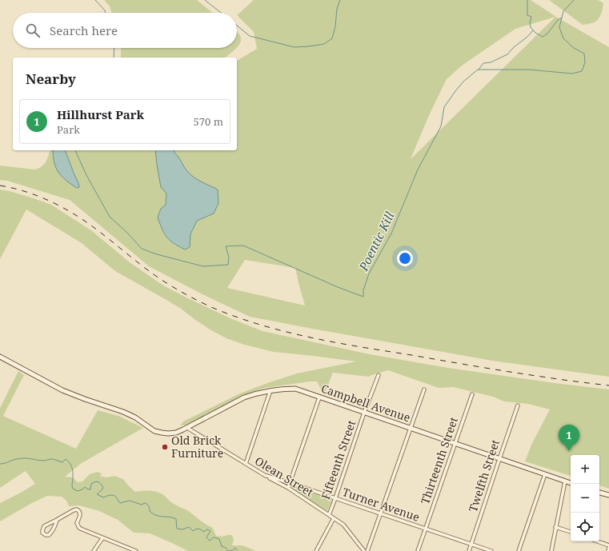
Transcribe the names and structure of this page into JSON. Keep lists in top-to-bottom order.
{
  "streets": {
    "street": [
      "Campbell Avenue",
      "Fifteenth Street",
      "Thirteenth Street",
      "Twelfth Street",
      "Olean Street",
      "Turner Avenue"
    ]
  },
  "crossings": [
    ["Campbell Avenue", "Fifteenth Street"],
    ["Campbell Avenue", "Thirteenth Street"],
    ["Campbell Avenue", "Twelfth Street"],
    ["Campbell Avenue", "Olean Street"],
    ["Fifteenth Street", "Olean Street"],
    ["Fifteenth Street", "Turner Avenue"],
    ["Thirteenth Street", "Turner Avenue"],
    ["Twelfth Street", "Turner Avenue"],
    ["Olean Street", "Turner Avenue"]
  ],
  "water": ["Poentic Kill"],
  "places": ["Old Brick Furniture"],
  "page": {
    "search": "Search here",
    "heading": "Nearby",
    "list": [
      {
        "mark": "1",
        "name": "Hillhurst Park",
        "note": "Park",
        "value": "570 m"
      }
    ],
    "pins": "1",
    "map_buttons": ["+", "−"]
  }
}
